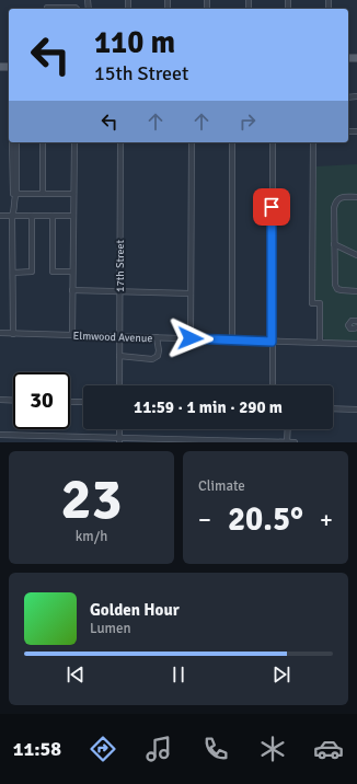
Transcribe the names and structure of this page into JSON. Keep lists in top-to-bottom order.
{
  "streets": {
    "street": ["17th Street", "Elmwood Avenue"]
  },
  "crossings": [
    ["17th Street", "Elmwood Avenue"]
  ],
  "page": {
    "turn": ["110 m", "15th Street"],
    "limit": "30",
    "trip": "11:59 · 1 min · 290 m",
    "tile": [
      ["23", "km/h"],
      "Climate"
    ],
    "heat": ["−", "20.5°", "+"],
    "song": ["Golden Hour", "Lumen"],
    "tabs": "11:58"
  }
}
